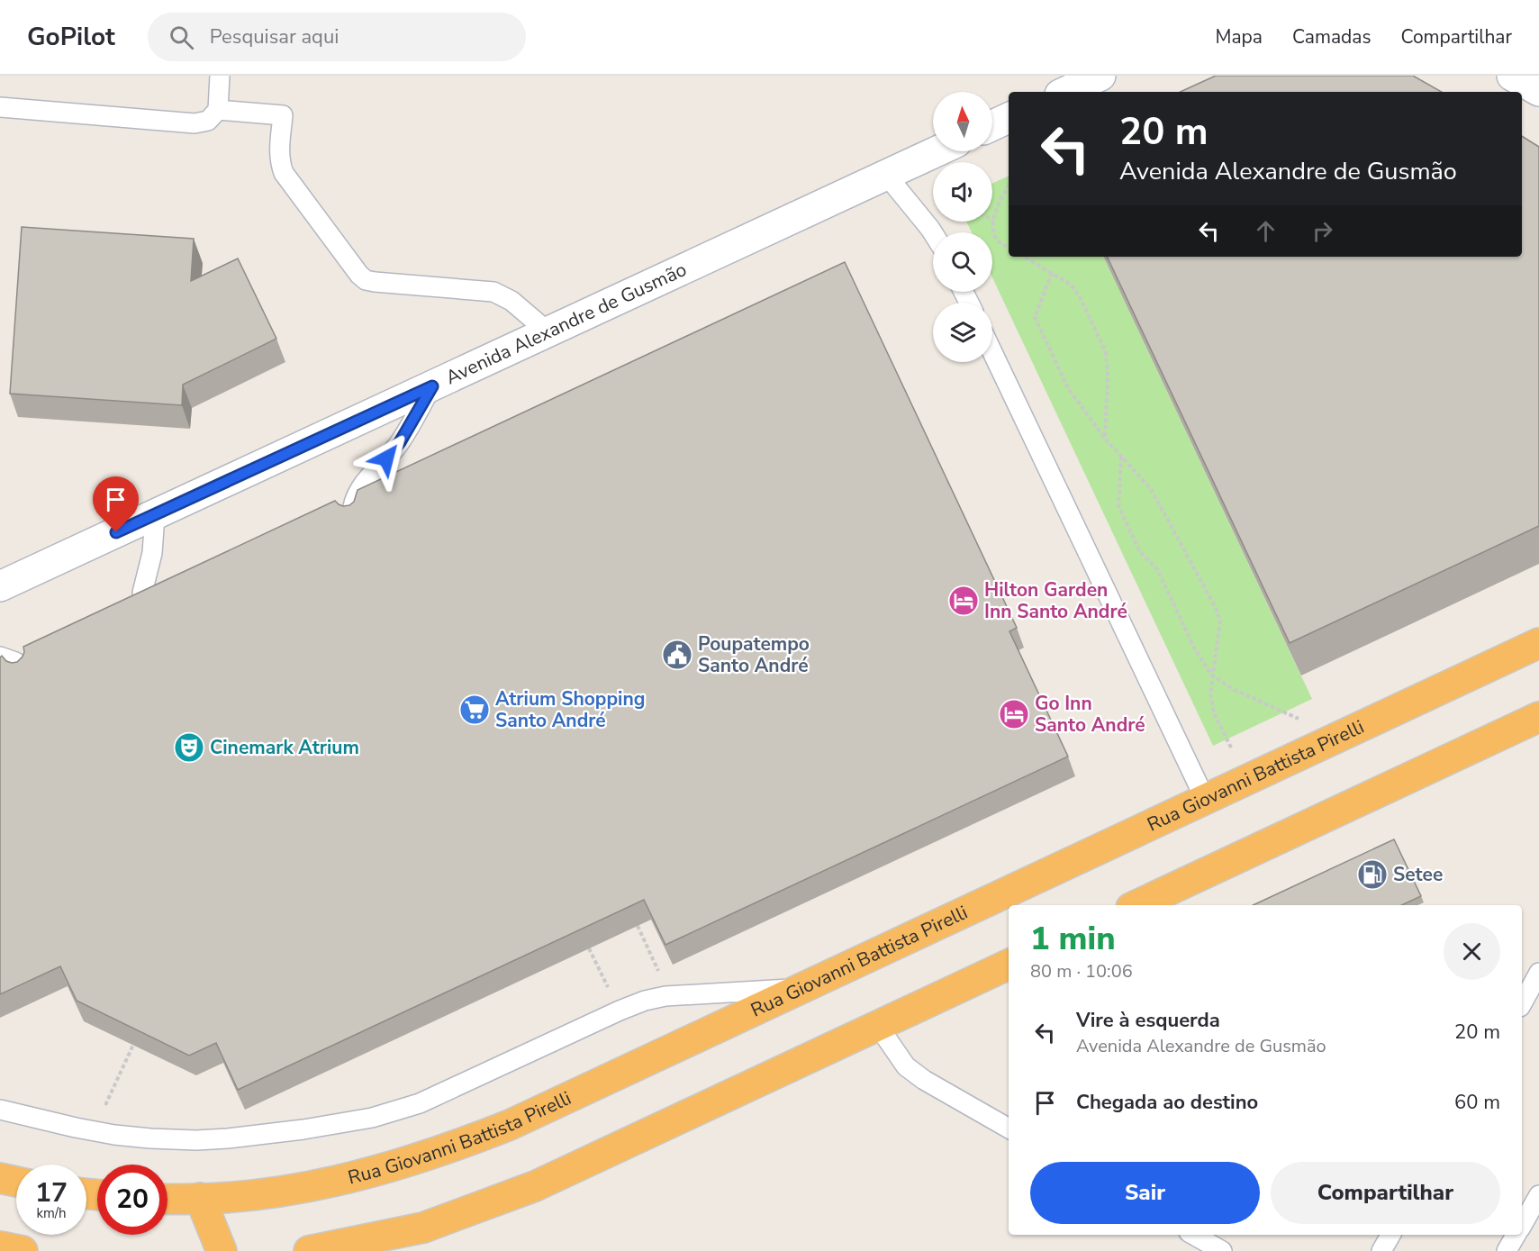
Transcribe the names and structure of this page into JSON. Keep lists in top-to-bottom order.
{
  "streets": {
    "highway": ["Rua Giovanni Battista Pirelli"],
    "street": ["Avenida Alexandre de Gusmão"]
  },
  "places": {
    "hotel": ["Hilton Garden Inn Santo André", "Go Inn Santo André"],
    "public building": ["Poupatempo Santo André"],
    "supermarket": ["Atrium Shopping Santo André"],
    "theatre": ["Cinemark Atrium"],
    "fuel station": ["Setee"]
  },
  "north": "top",
  "page": {
    "header": "GoPilot",
    "search": "Pesquisar aqui",
    "nav": ["Mapa", "Camadas", "Compartilhar"],
    "turn": ["20 m", "Avenida Alexandre de Gusmão"],
    "heading": ["1 min", "80 m · 10:06"],
    "list": [
      {
        "name": "Vire à esquerda",
        "note": "Avenida Alexandre de Gusmão",
        "value": "20 m"
      },
      {
        "name": "Chegada ao destino",
        "value": "60 m"
      }
    ],
    "buttons": ["Sair", "Compartilhar"],
    "speed": "17 km/h",
    "limit": "20"
  }
}
